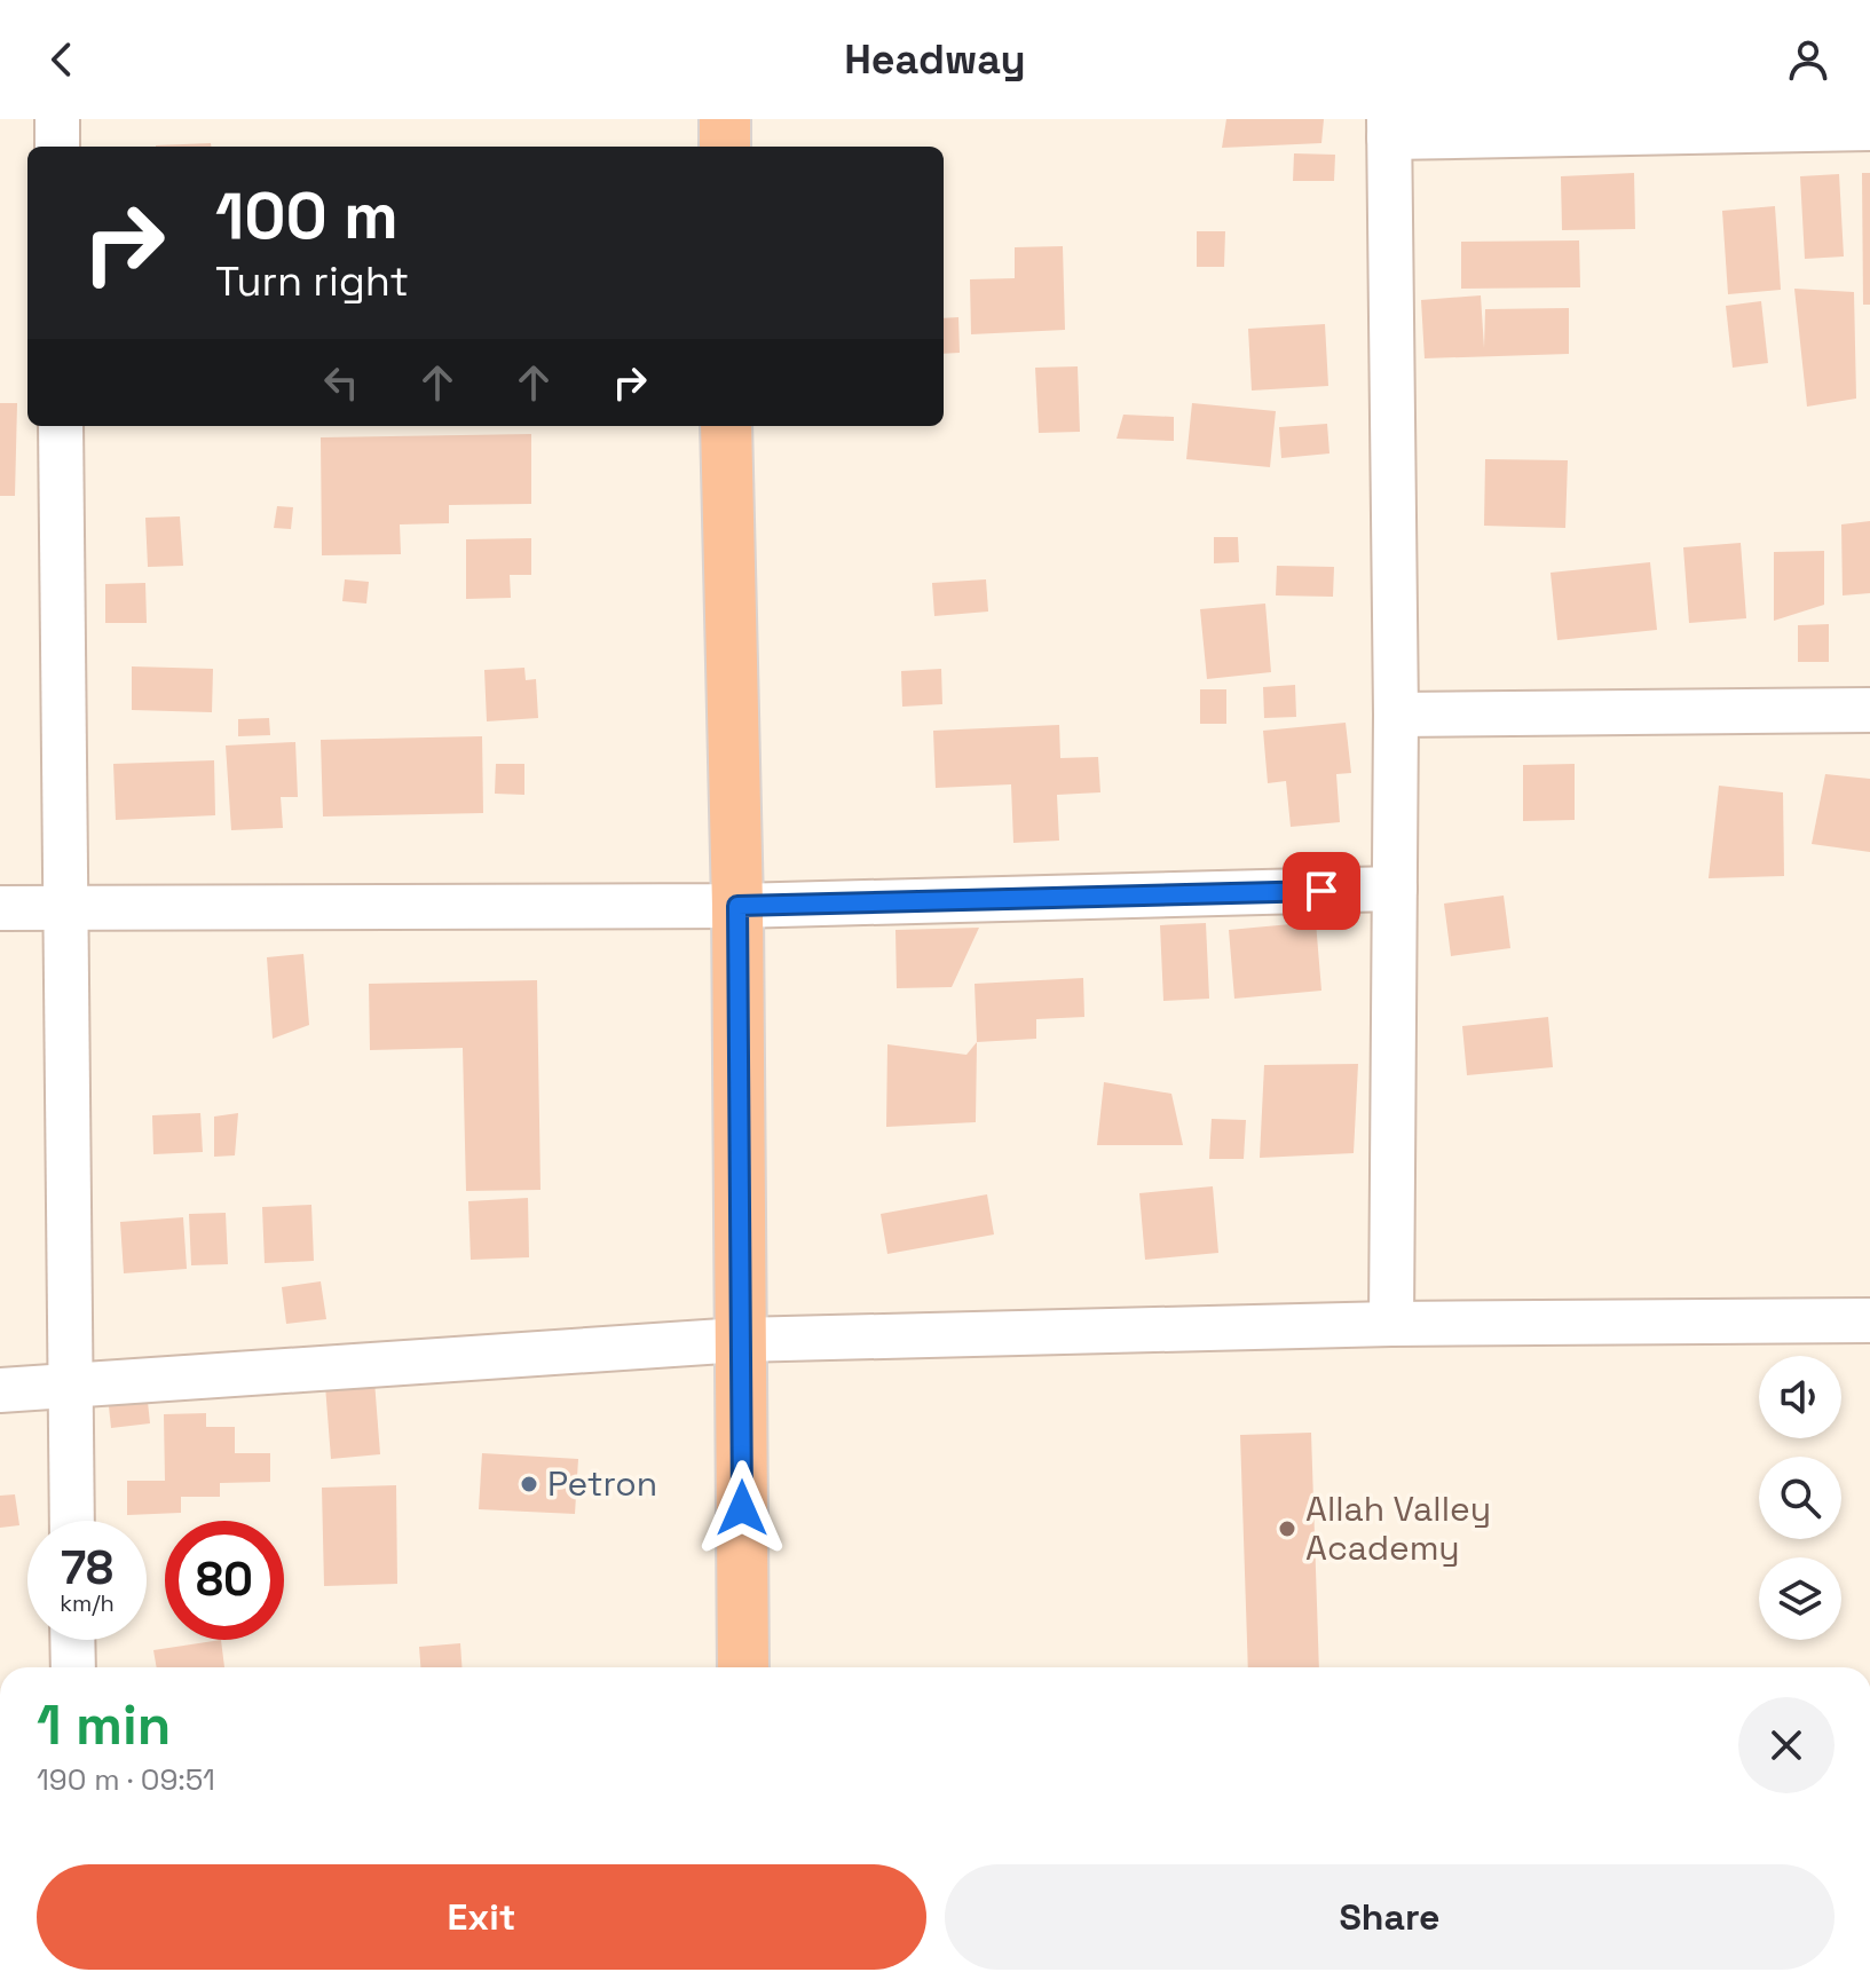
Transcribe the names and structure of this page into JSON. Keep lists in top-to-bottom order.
{
  "places": ["Petron", "Allah Valley Academy"],
  "page": {
    "header": "Headway",
    "turn": ["100 m", "Turn right"],
    "speed": "78 km/h",
    "limit": "80",
    "heading": ["1 min", "190 m · 09:51"],
    "buttons": ["Exit", "Share"]
  }
}
